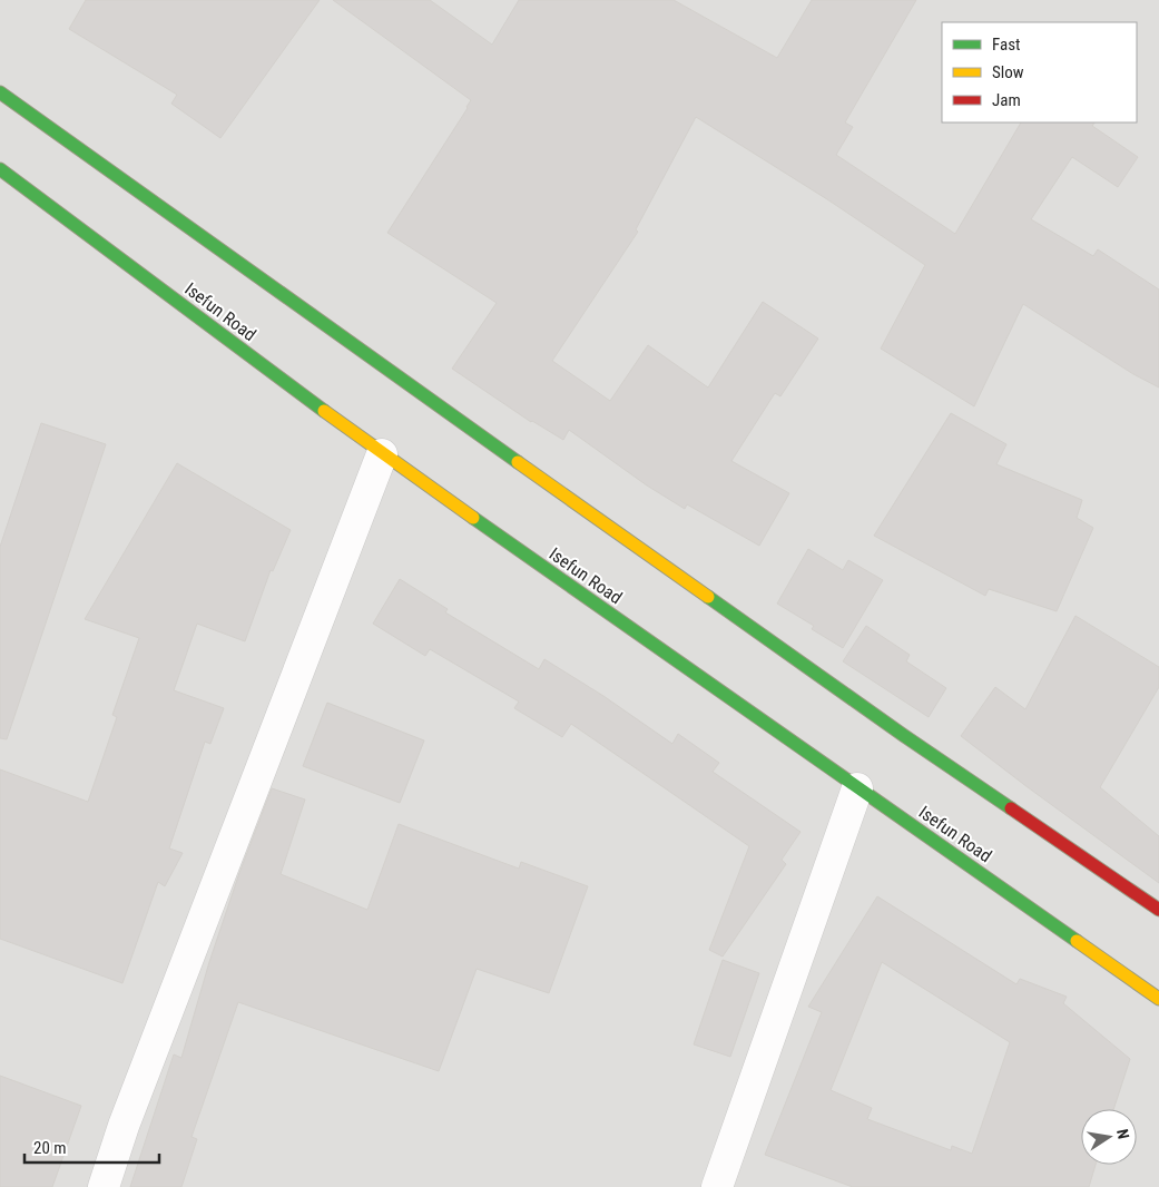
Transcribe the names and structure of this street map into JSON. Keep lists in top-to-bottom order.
{
  "streets": {
    "street": ["Isefun Road"]
  },
  "legend": ["Fast", "Slow", "Jam"],
  "scale_bar": "20 m",
  "north": "right"
}
